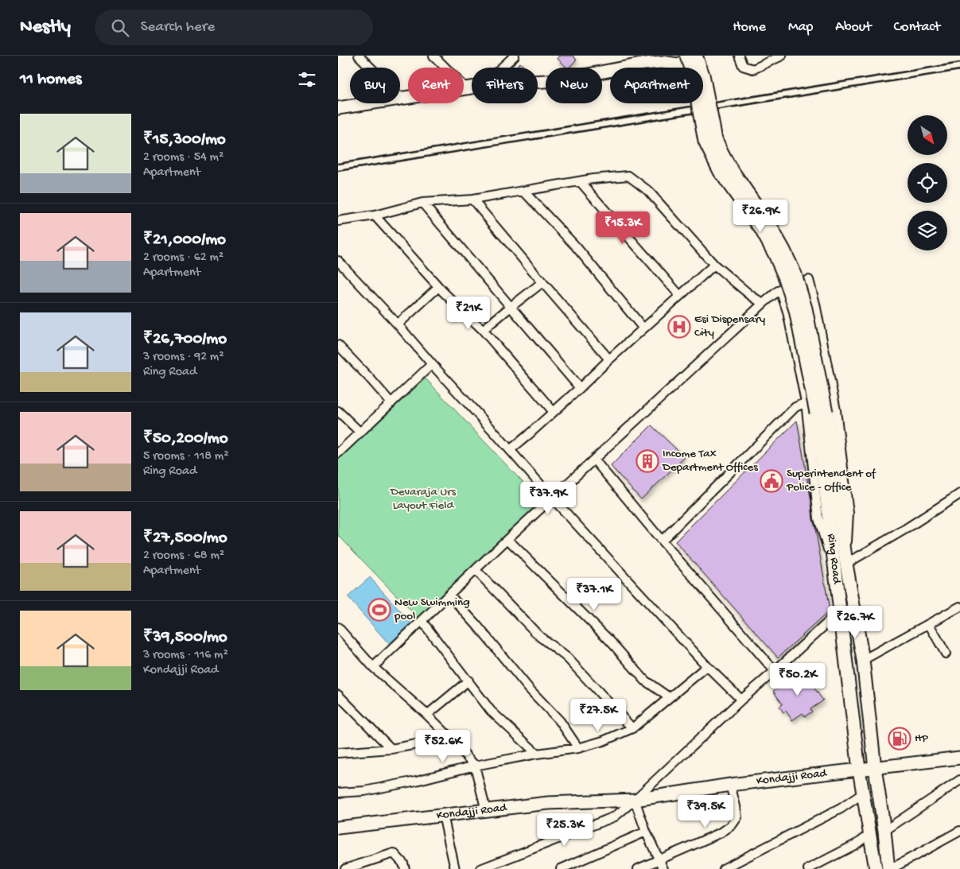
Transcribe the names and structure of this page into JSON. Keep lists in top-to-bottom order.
{
  "streets": {
    "main road": ["Ring Road", "Kondajji Road"]
  },
  "crossings": [
    ["Ring Road", "Kondajji Road"]
  ],
  "parks": ["Devaraja Urs Layout Field"],
  "places": {
    "hospital": ["Esi Dispensary City"],
    "building": ["Income Tax Department Offices"],
    "public building": ["Superintendent of Police - Office"],
    "sports": ["New Swimming pool"],
    "fuel station": ["HP"]
  },
  "north": "bottom right",
  "page": {
    "header": "Nestly",
    "search": "Search here",
    "nav": [
      "Home",
      "Map",
      "About",
      "Contact"
    ],
    "heading": "11 homes",
    "chip": [
      "Buy",
      "Rent",
      "Filters",
      "New",
      "Apartment"
    ],
    "list": [
      {
        "name": "₹15,300/mo",
        "note": "2 rooms · 54 m² · Apartment"
      },
      {
        "name": "₹21,000/mo",
        "note": "2 rooms · 62 m² · Apartment"
      },
      {
        "name": "₹26,700/mo",
        "note": "3 rooms · 92 m² · Ring Road"
      },
      {
        "name": "₹50,200/mo",
        "note": "5 rooms · 118 m² · Ring Road"
      },
      {
        "name": "₹27,500/mo",
        "note": "2 rooms · 68 m² · Apartment"
      },
      {
        "name": "₹39,500/mo",
        "note": "3 rooms · 116 m² · Kondajji Road"
      }
    ],
    "price": [
      "₹26.9K",
      "₹15.3K",
      "₹21K",
      "₹37.9K",
      "₹37.1K",
      "₹26.7K",
      "₹50.2K",
      "₹27.5K",
      "₹52.6K",
      "₹39.5K",
      "₹25.3K"
    ]
  }
}
